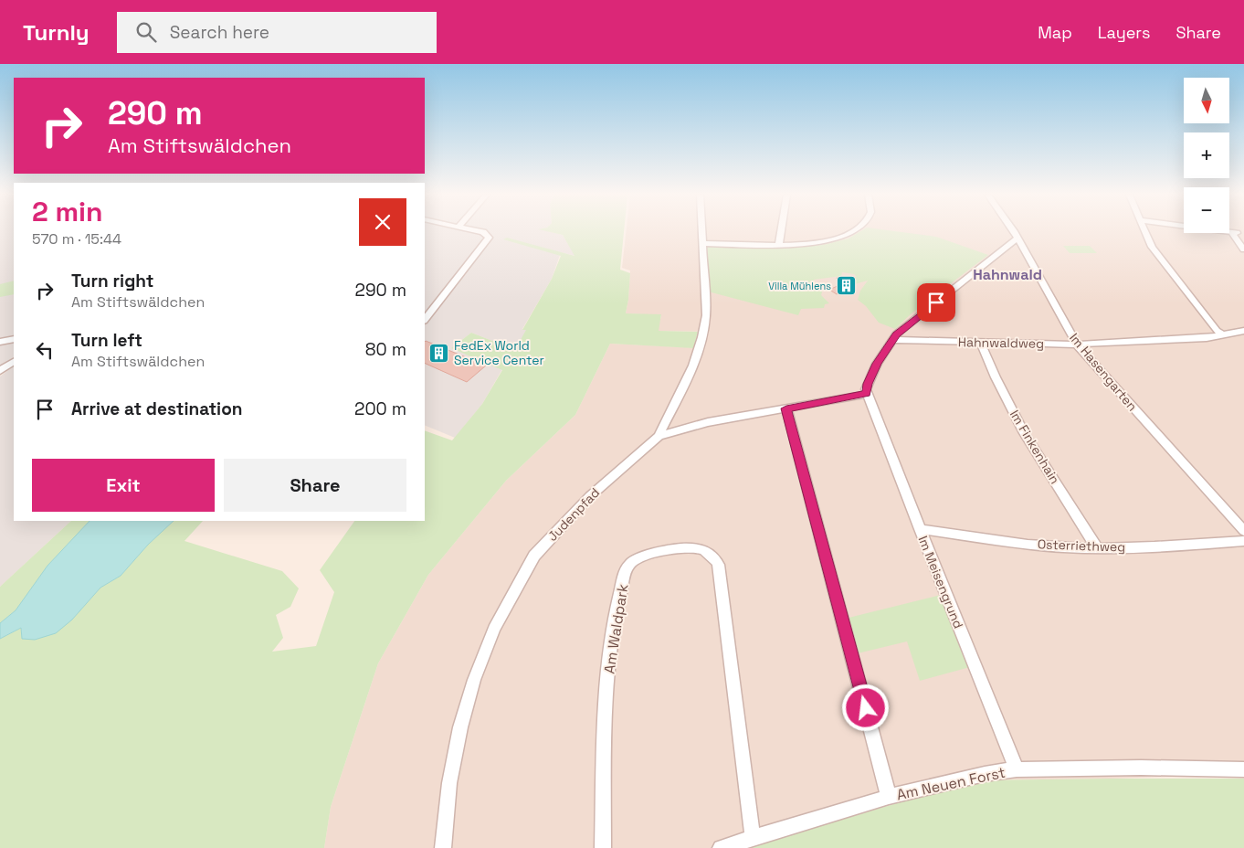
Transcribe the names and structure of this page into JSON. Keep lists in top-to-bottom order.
{
  "streets": {
    "street": [
      "Hahnwaldweg",
      "Im Hasengarten",
      "Im Finkenhain",
      "Judenpfad",
      "Osterriethweg",
      "Im Meisengrund",
      "Am Waldpark",
      "Am Neuen Forst"
    ]
  },
  "crossings": [
    ["Hahnwaldweg", "Im Hasengarten"],
    ["Hahnwaldweg", "Im Finkenhain"],
    ["Im Finkenhain", "Osterriethweg"],
    ["Osterriethweg", "Im Meisengrund"],
    ["Im Meisengrund", "Am Neuen Forst"],
    ["Am Waldpark", "Am Neuen Forst"]
  ],
  "districts": ["Hahnwald"],
  "places": {
    "building": ["Villa Mühlens", "FedEx World Service Center"]
  },
  "north": "bottom",
  "page": {
    "header": "Turnly",
    "search": "Search here",
    "nav": ["Map", "Layers", "Share"],
    "map_buttons": ["+", "−"],
    "turn": ["290 m", "Am Stiftswäldchen"],
    "heading": ["2 min", "570 m · 15:44"],
    "list": [
      {
        "name": "Turn right",
        "note": "Am Stiftswäldchen",
        "value": "290 m"
      },
      {
        "name": "Turn left",
        "note": "Am Stiftswäldchen",
        "value": "80 m"
      },
      {
        "name": "Arrive at destination",
        "value": "200 m"
      }
    ],
    "buttons": ["Exit", "Share"]
  }
}
